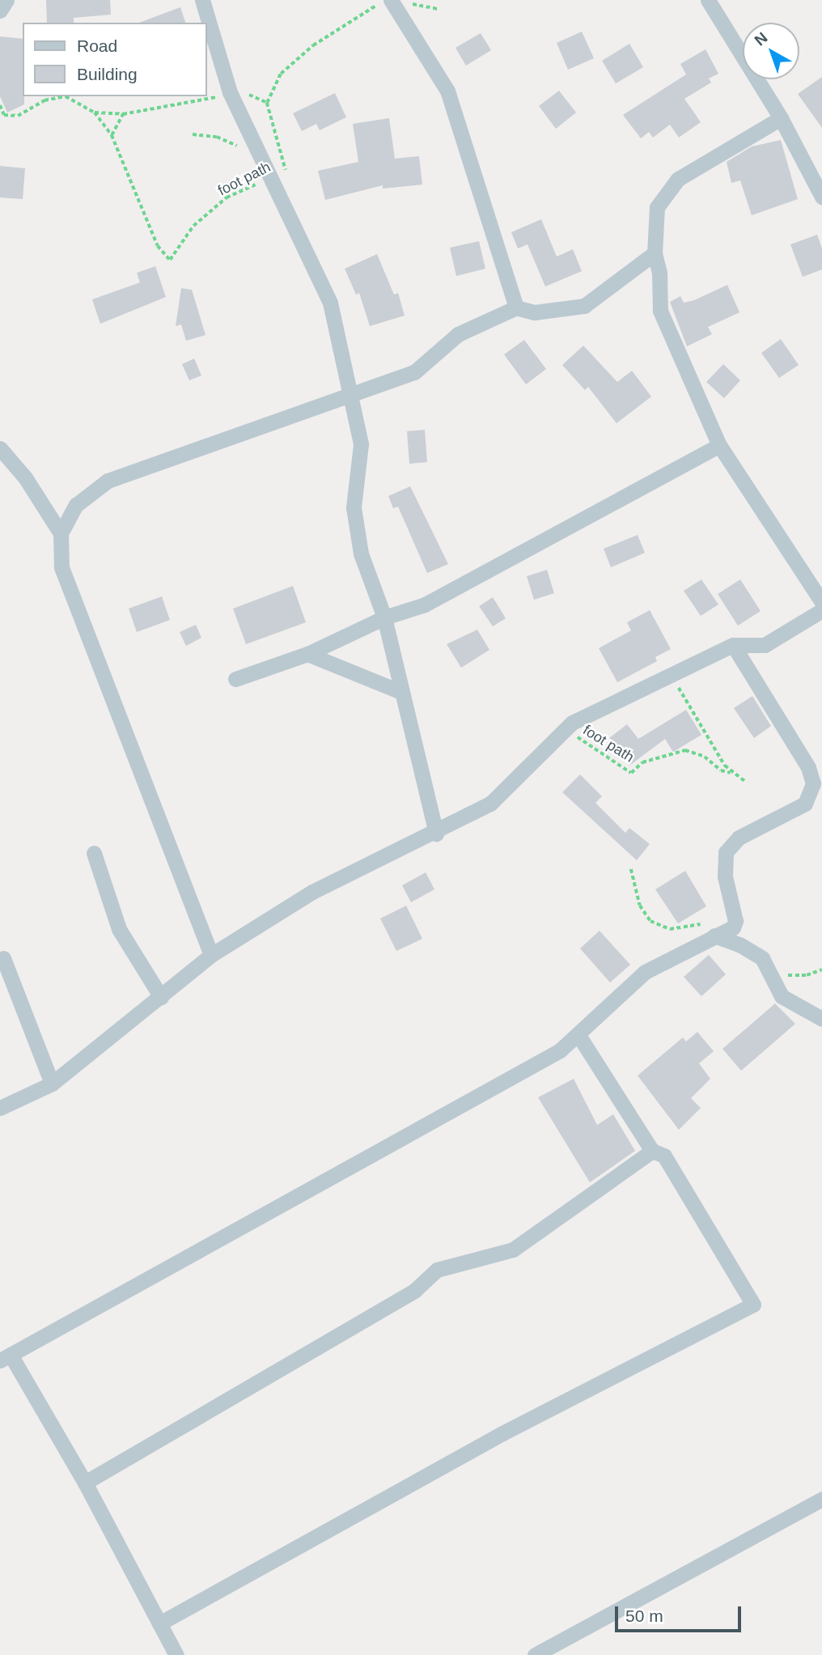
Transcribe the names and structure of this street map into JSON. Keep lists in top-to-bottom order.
{
  "streets": {
    "path": ["foot path"]
  },
  "legend": ["Road", "Building"],
  "scale_bar": "50 m",
  "north": "top left"
}
